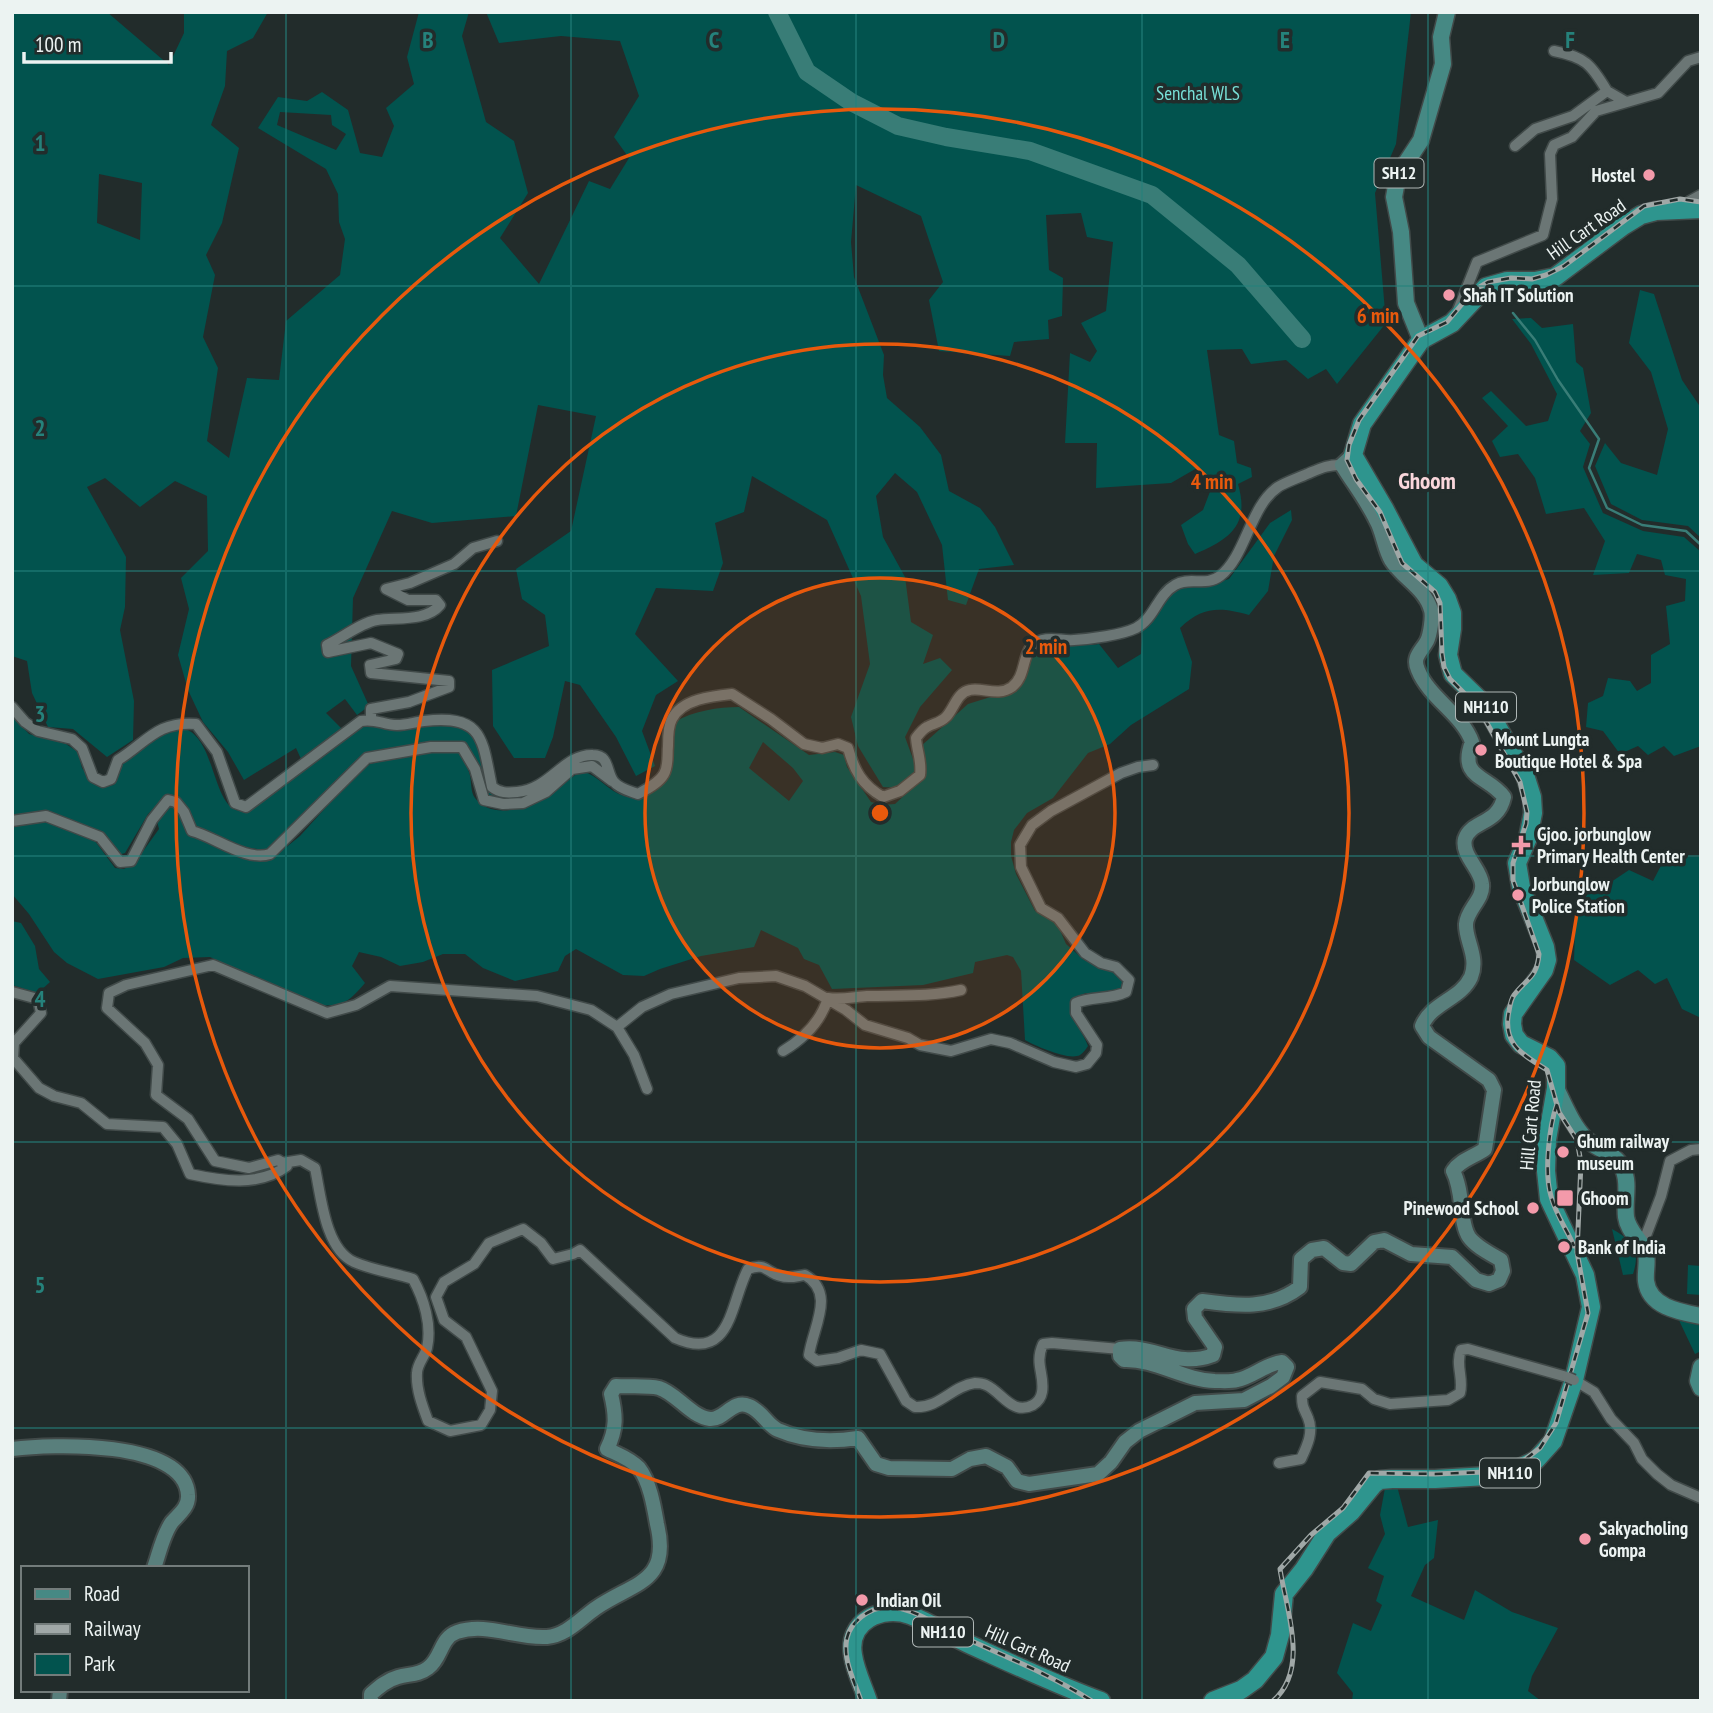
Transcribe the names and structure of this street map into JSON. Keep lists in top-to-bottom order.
{
  "streets": {
    "highway": ["Hill Cart Road", "NH110"],
    "main road": ["SH12"]
  },
  "crossings": [
    ["SH12", "Hill Cart Road"]
  ],
  "districts": ["Ghoom"],
  "parks": ["Senchal WLS"],
  "places": {
    "other": [
      "Hostel",
      "Shah IT Solution",
      "Mount Lungta Boutique Hotel & Spa",
      "Jorbunglow Police Station",
      "Ghum railway museum",
      "Pinewood School",
      "Bank of India",
      "Sakyacholing Gompa",
      "Indian Oil"
    ],
    "health": ["Gjoo. jorbunglow Primary Health Center"],
    "transit": ["Ghoom"]
  },
  "legend": ["Road", "Railway", "Park"],
  "scale_bar": "100 m",
  "grid": {
    "columns": [
      "B",
      "C",
      "D",
      "E",
      "F"
    ],
    "rows": [
      "1",
      "2",
      "3",
      "4",
      "5"
    ]
  },
  "rings": ["6 min", "4 min", "2 min"]
}
